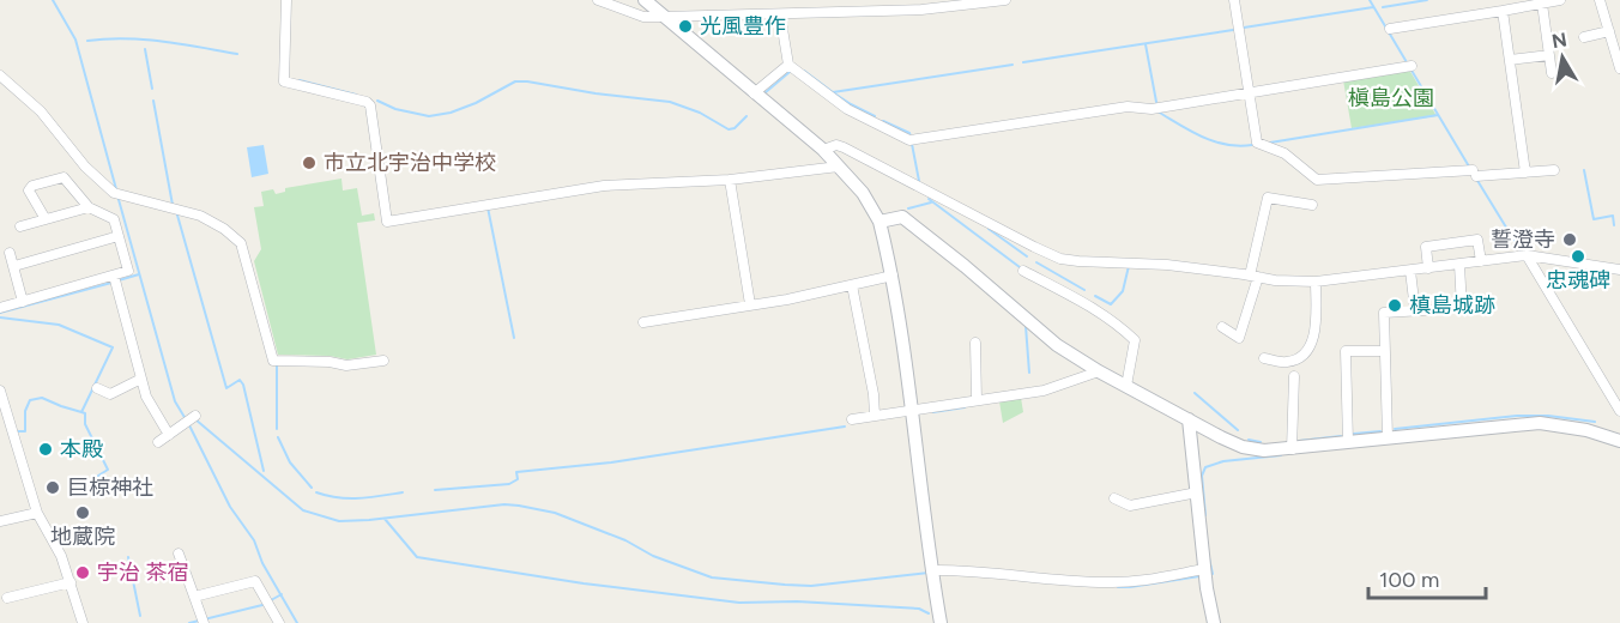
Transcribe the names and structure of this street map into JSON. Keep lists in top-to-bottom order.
{
  "parks": ["槇島公園"],
  "places": [
    "光風豊作",
    "市立北宇治中学校",
    "誓澄寺",
    "忠魂碑",
    "槙島城跡",
    "本殿",
    "巨椋神社",
    "地蔵院",
    "宇治 茶宿"
  ],
  "scale_bar": "100 m",
  "north": "top"
}
